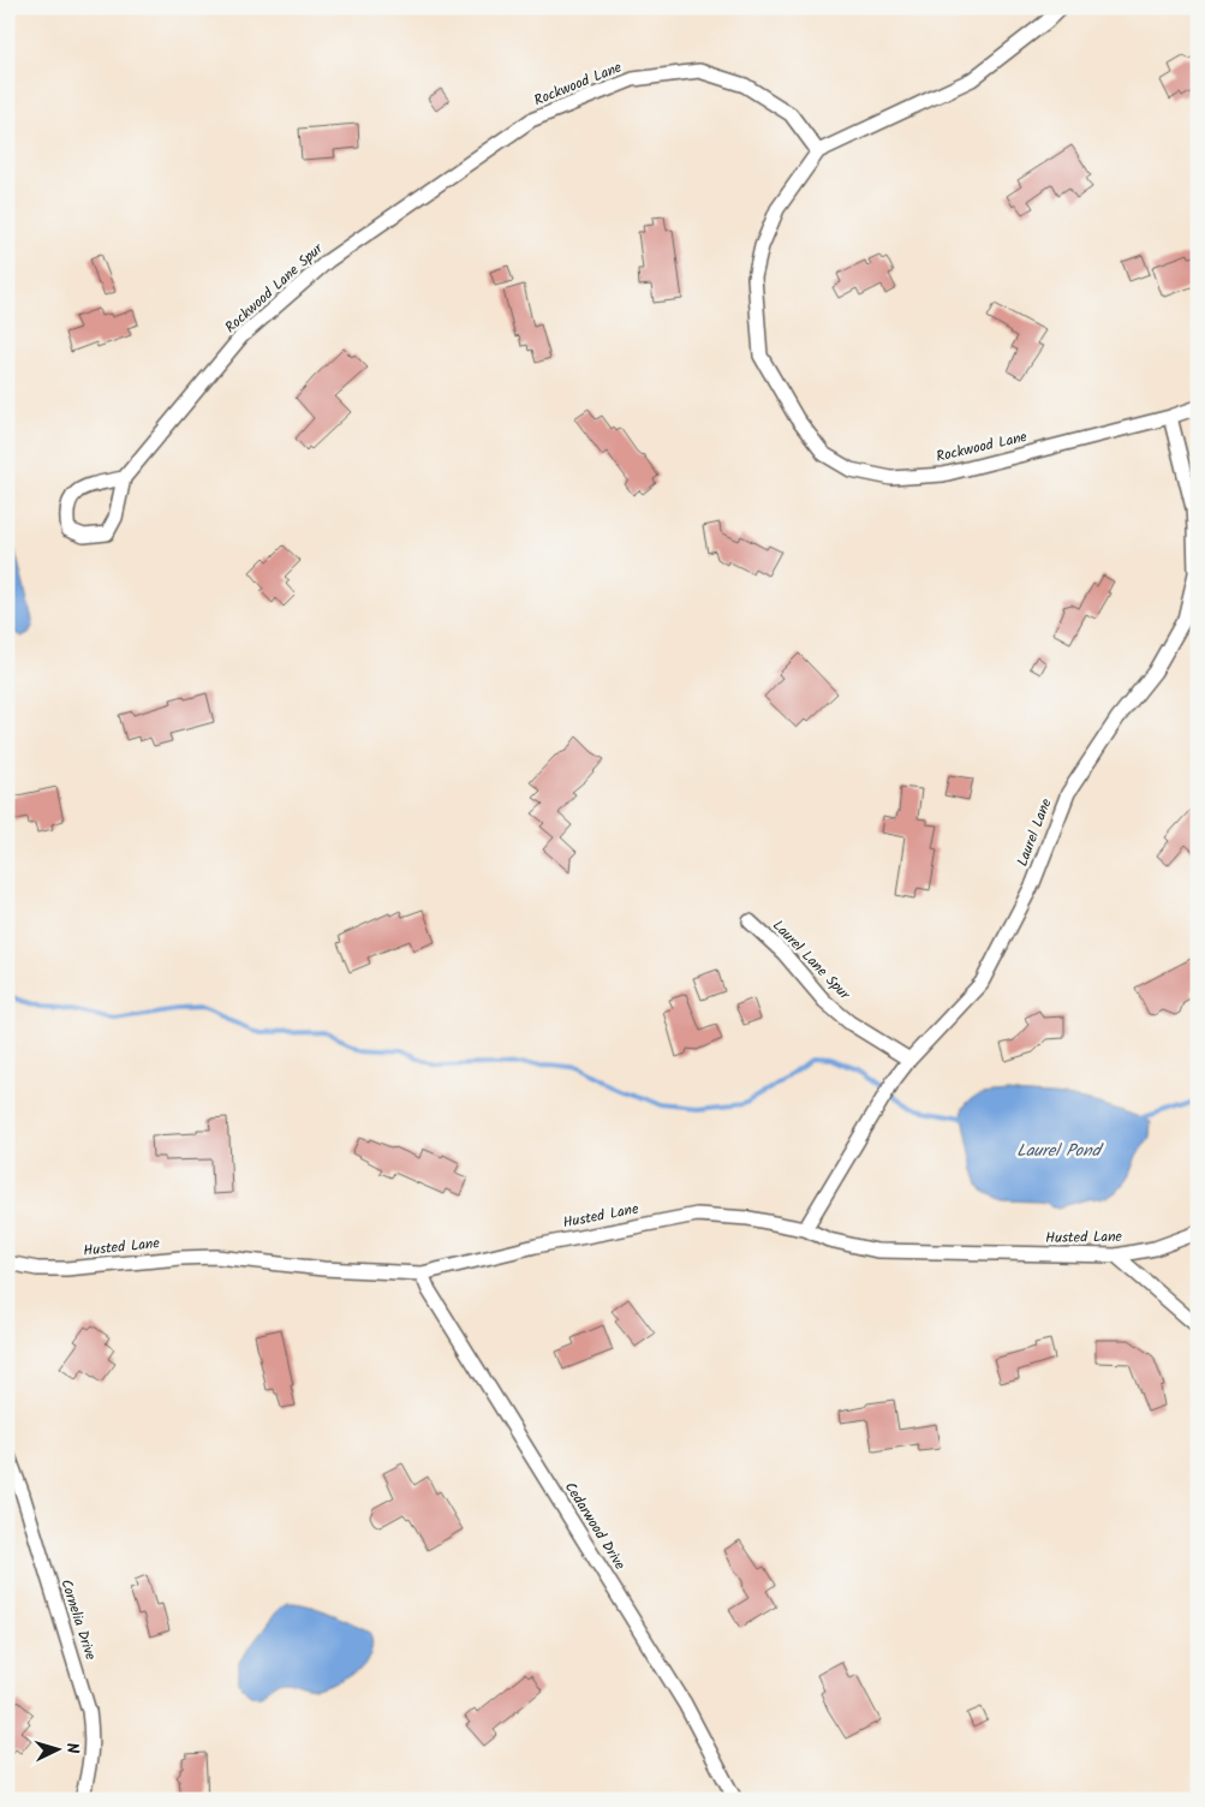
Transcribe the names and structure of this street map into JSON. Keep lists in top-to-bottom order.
{
  "streets": {
    "street": [
      "Rockwood Lane",
      "Rockwood Lane Spur",
      "Laurel Lane",
      "Laurel Lane Spur",
      "Husted Lane",
      "Cedarwood Drive",
      "Cornelia Drive"
    ]
  },
  "crossings": [
    ["Rockwood Lane", "Rockwood Lane Spur"],
    ["Rockwood Lane", "Laurel Lane"],
    ["Laurel Lane", "Laurel Lane Spur"],
    ["Laurel Lane", "Husted Lane"],
    ["Husted Lane", "Cedarwood Drive"]
  ],
  "water": ["Laurel Pond"],
  "north": "right"
}
